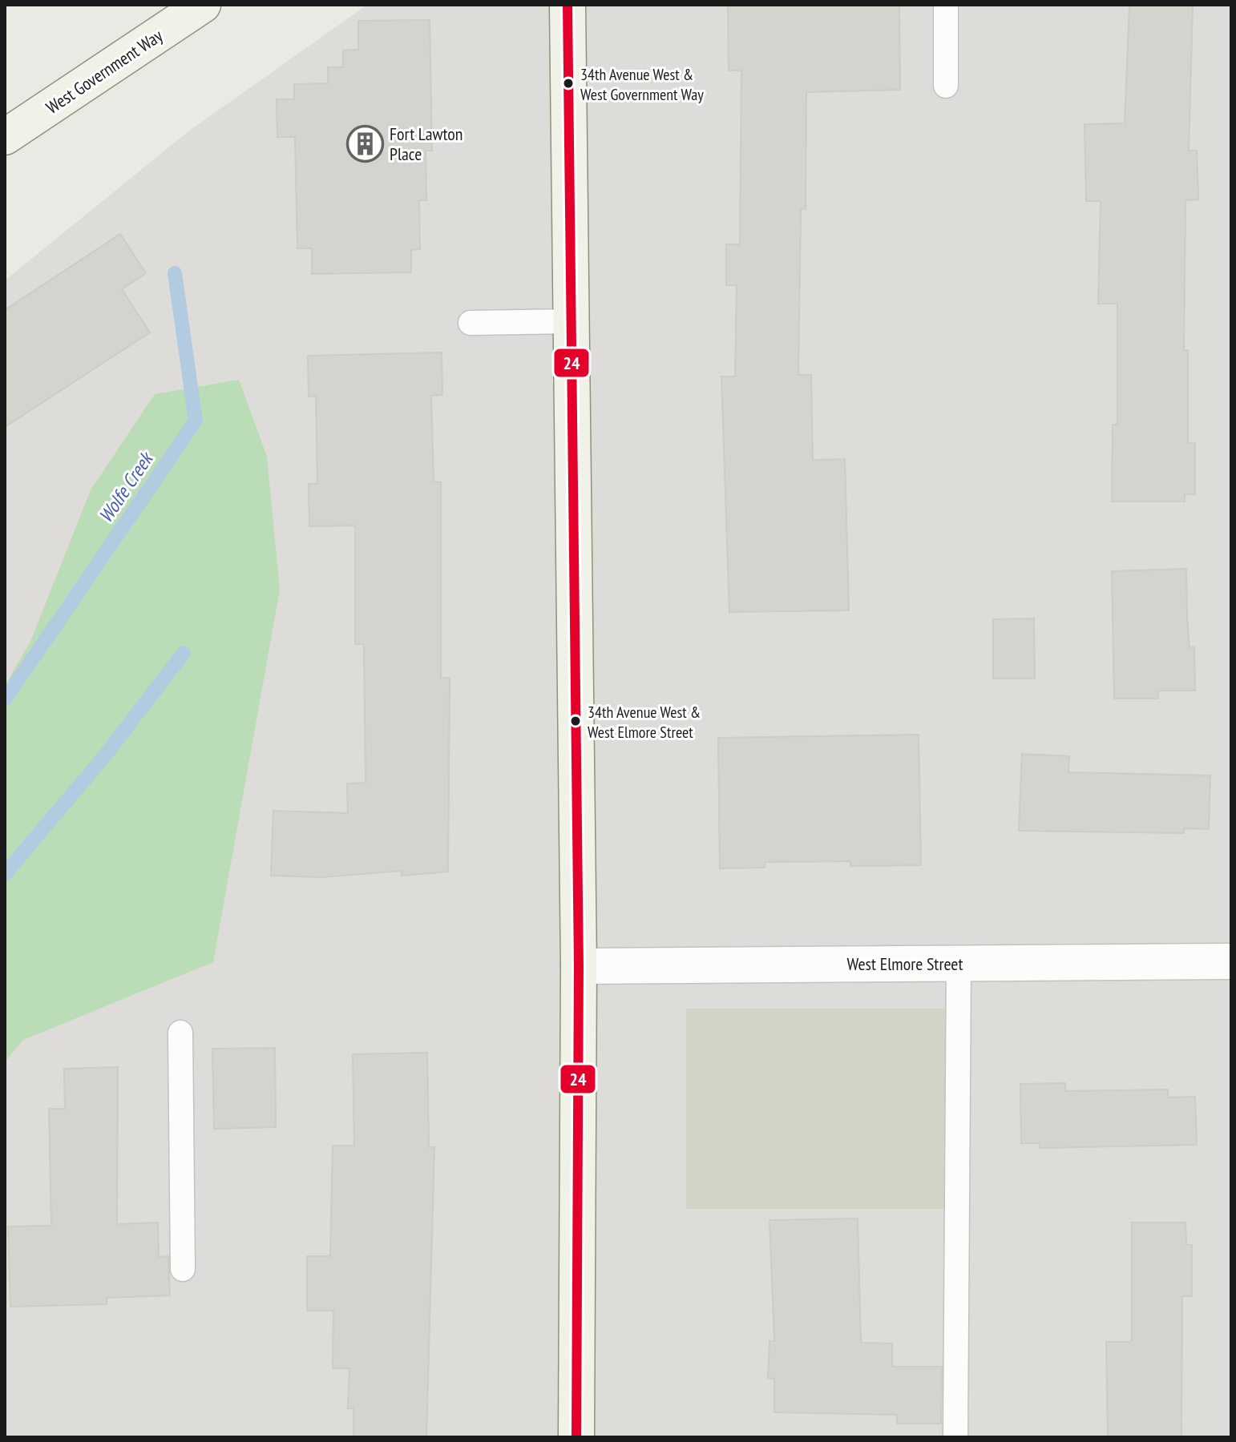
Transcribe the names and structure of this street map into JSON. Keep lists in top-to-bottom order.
{
  "streets": {
    "street": ["West Government Way", "West Elmore Street"]
  },
  "water": ["Wolfe Creek"],
  "places": {
    "other": ["34th Avenue West & West Government Way", "34th Avenue West & West Elmore Street"],
    "building": ["Fort Lawton Place"]
  },
  "lines": ["transit line 24"]
}
